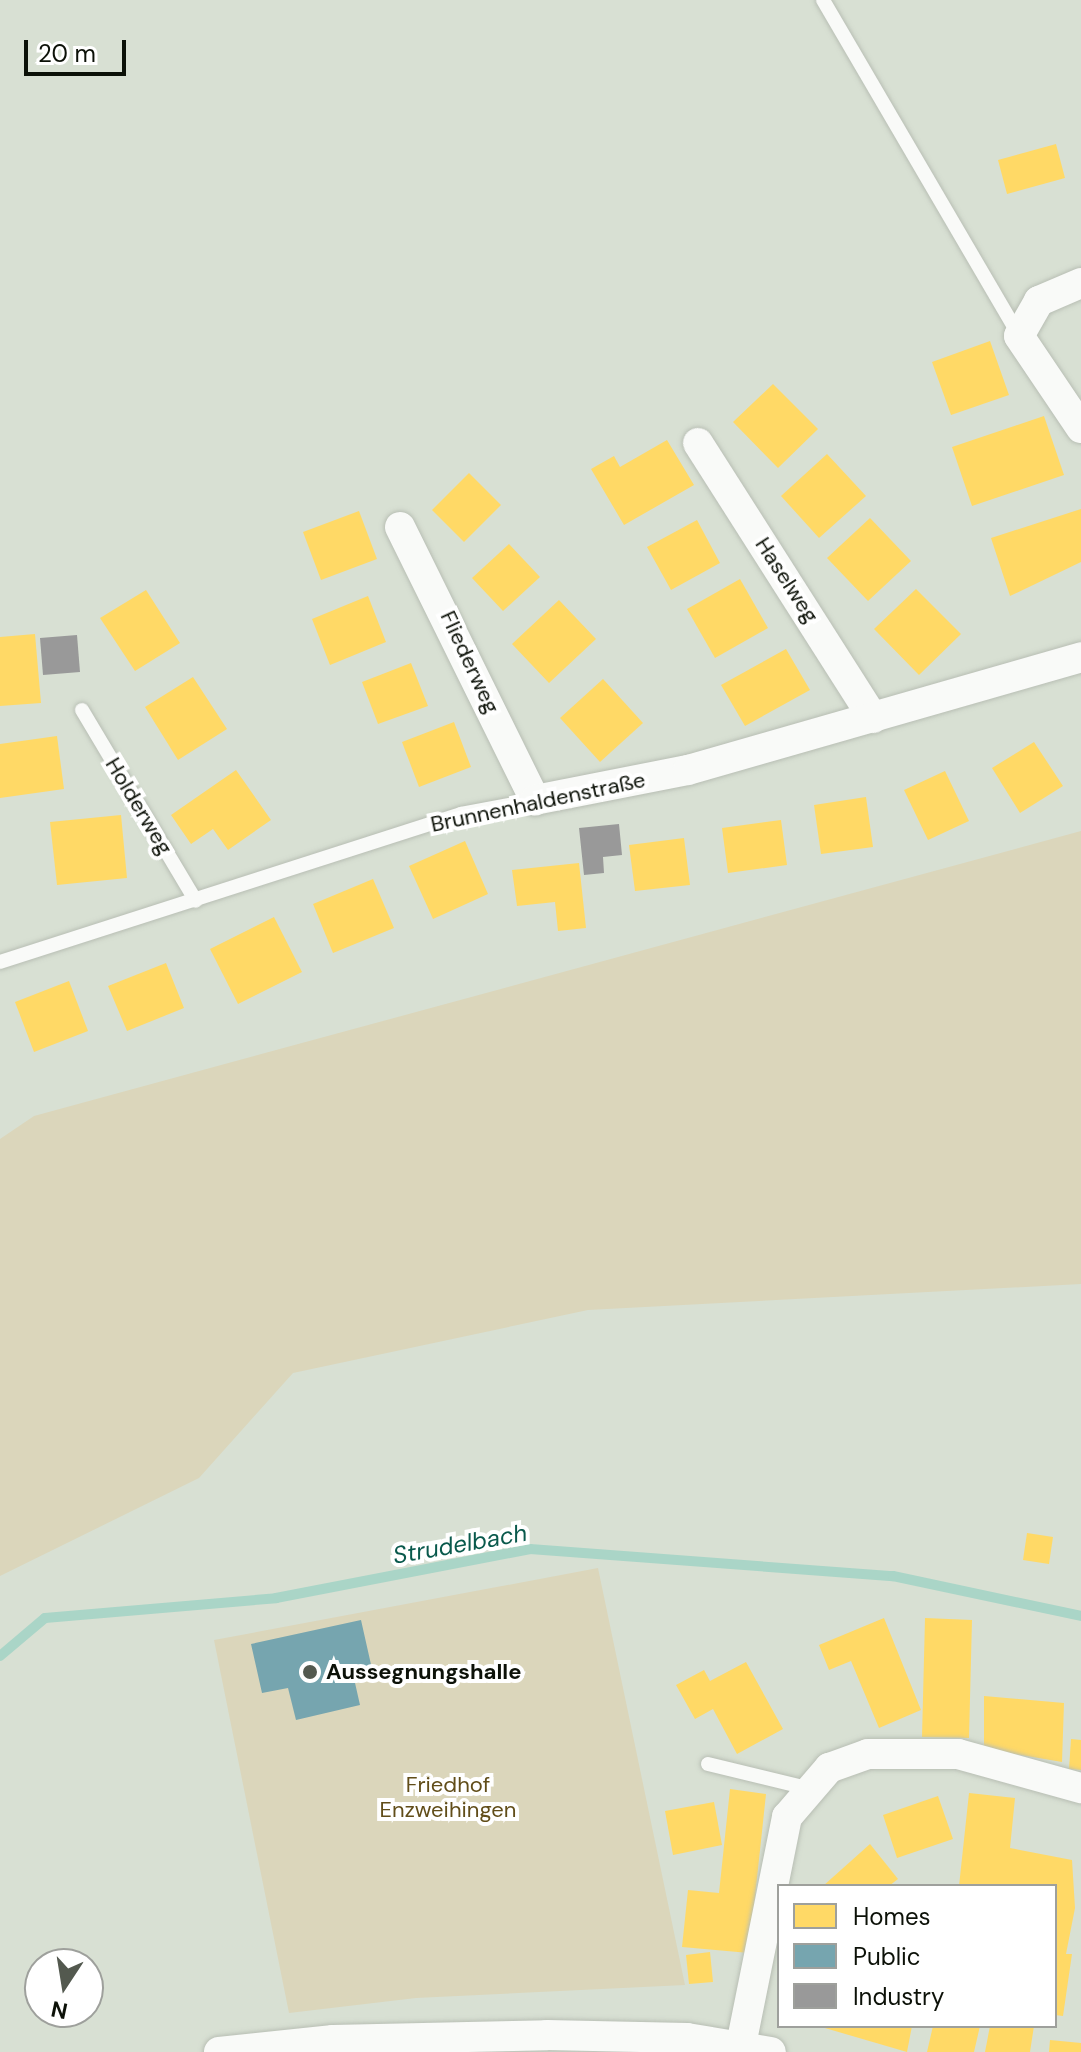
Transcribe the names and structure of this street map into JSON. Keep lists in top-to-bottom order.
{
  "streets": {
    "street": ["Haselweg", "Fliederweg", "Brunnenhaldenstraße"],
    "lane": ["Holderweg"]
  },
  "crossings": [
    ["Haselweg", "Brunnenhaldenstraße"],
    ["Fliederweg", "Brunnenhaldenstraße"],
    ["Brunnenhaldenstraße", "Holderweg"]
  ],
  "water": ["Strudelbach"],
  "parks": ["Friedhof Enzweihingen"],
  "places": ["Aussegnungshalle"],
  "legend": ["Homes", "Public", "Industry"],
  "scale_bar": "20 m",
  "north": "bottom"
}
